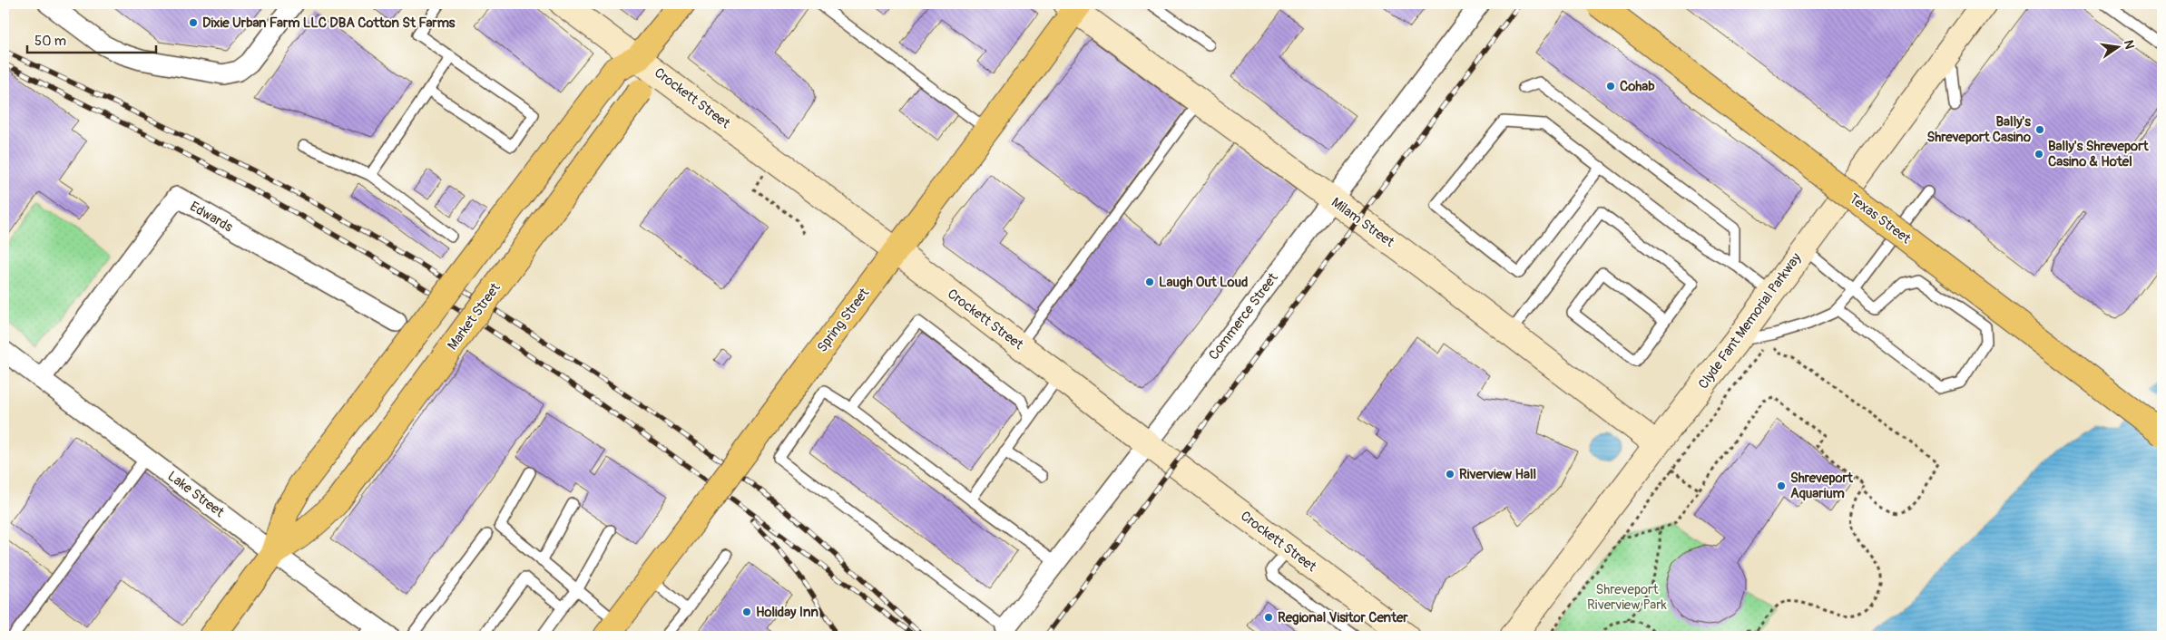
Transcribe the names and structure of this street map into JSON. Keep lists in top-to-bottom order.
{
  "streets": {
    "main road": ["Texas Street", "Market Street", "Spring Street"],
    "street": [
      "Crockett Street",
      "Edwards",
      "Milam Street",
      "Commerce Street",
      "Clyde Fant Memorial Parkway",
      "Lake Street"
    ]
  },
  "crossings": [
    ["Crockett Street", "Market Street"],
    ["Crockett Street", "Commerce Street"],
    ["Crockett Street", "Spring Street"],
    ["Edwards", "Lake Street"],
    ["Milam Street", "Commerce Street"],
    ["Milam Street", "Spring Street"],
    ["Milam Street", "Clyde Fant Memorial Parkway"],
    ["Market Street", "Lake Street"]
  ],
  "parks": ["Shreveport Riverview Park"],
  "places": [
    "Dixie Urban Farm LLC DBA Cotton St Farms",
    "Cohab",
    "Bally's Shreveport Casino",
    "Bally's Shreveport Casino & Hotel",
    "Laugh Out Loud",
    "Riverview Hall",
    "Shreveport Aquarium",
    "Holiday Inn",
    "Regional Visitor Center"
  ],
  "scale_bar": "50 m",
  "north": "right"
}
